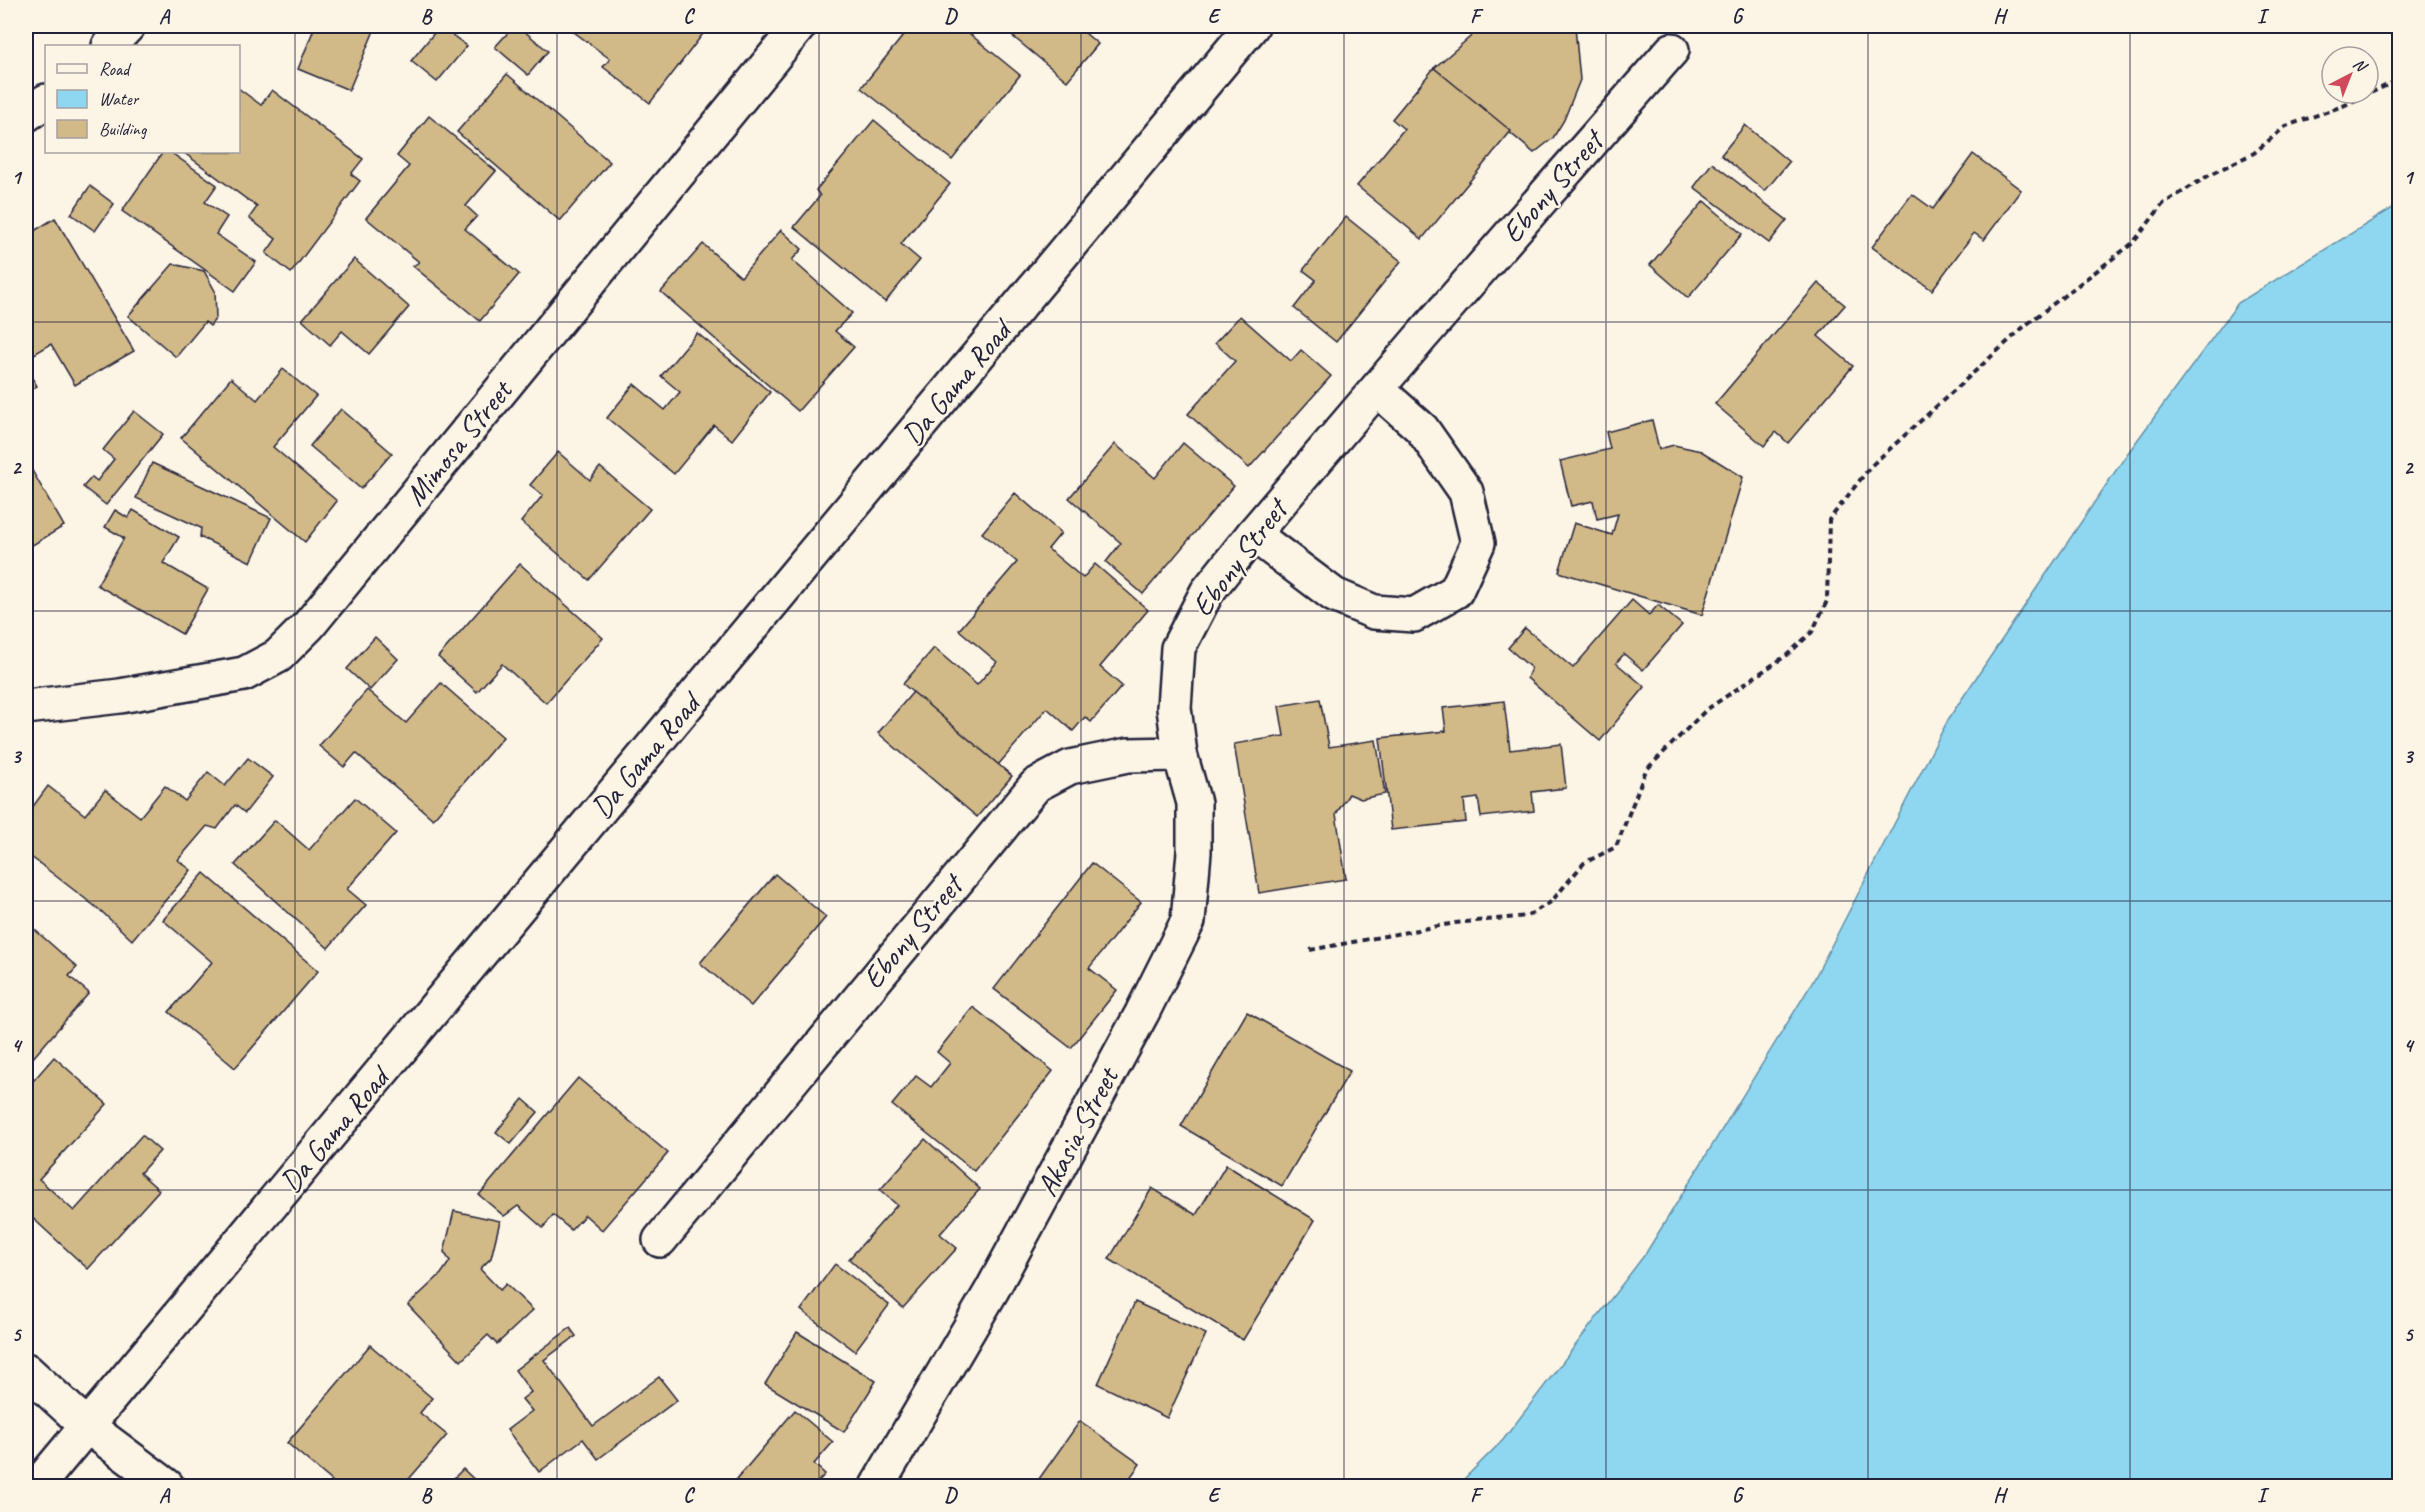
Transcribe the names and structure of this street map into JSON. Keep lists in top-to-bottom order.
{
  "streets": {
    "street": [
      "Ebony Street",
      "Da Gama Road",
      "Mimosa Street",
      "Akasia Street"
    ]
  },
  "crossings": [
    ["Ebony Street", "Akasia Street"]
  ],
  "legend": ["Road", "Water", "Building"],
  "north": "top right",
  "grid": {
    "columns": [
      "A",
      "B",
      "C",
      "D",
      "E",
      "F",
      "G",
      "H",
      "I"
    ],
    "rows": [
      "1",
      "2",
      "3",
      "4",
      "5"
    ]
  }
}
